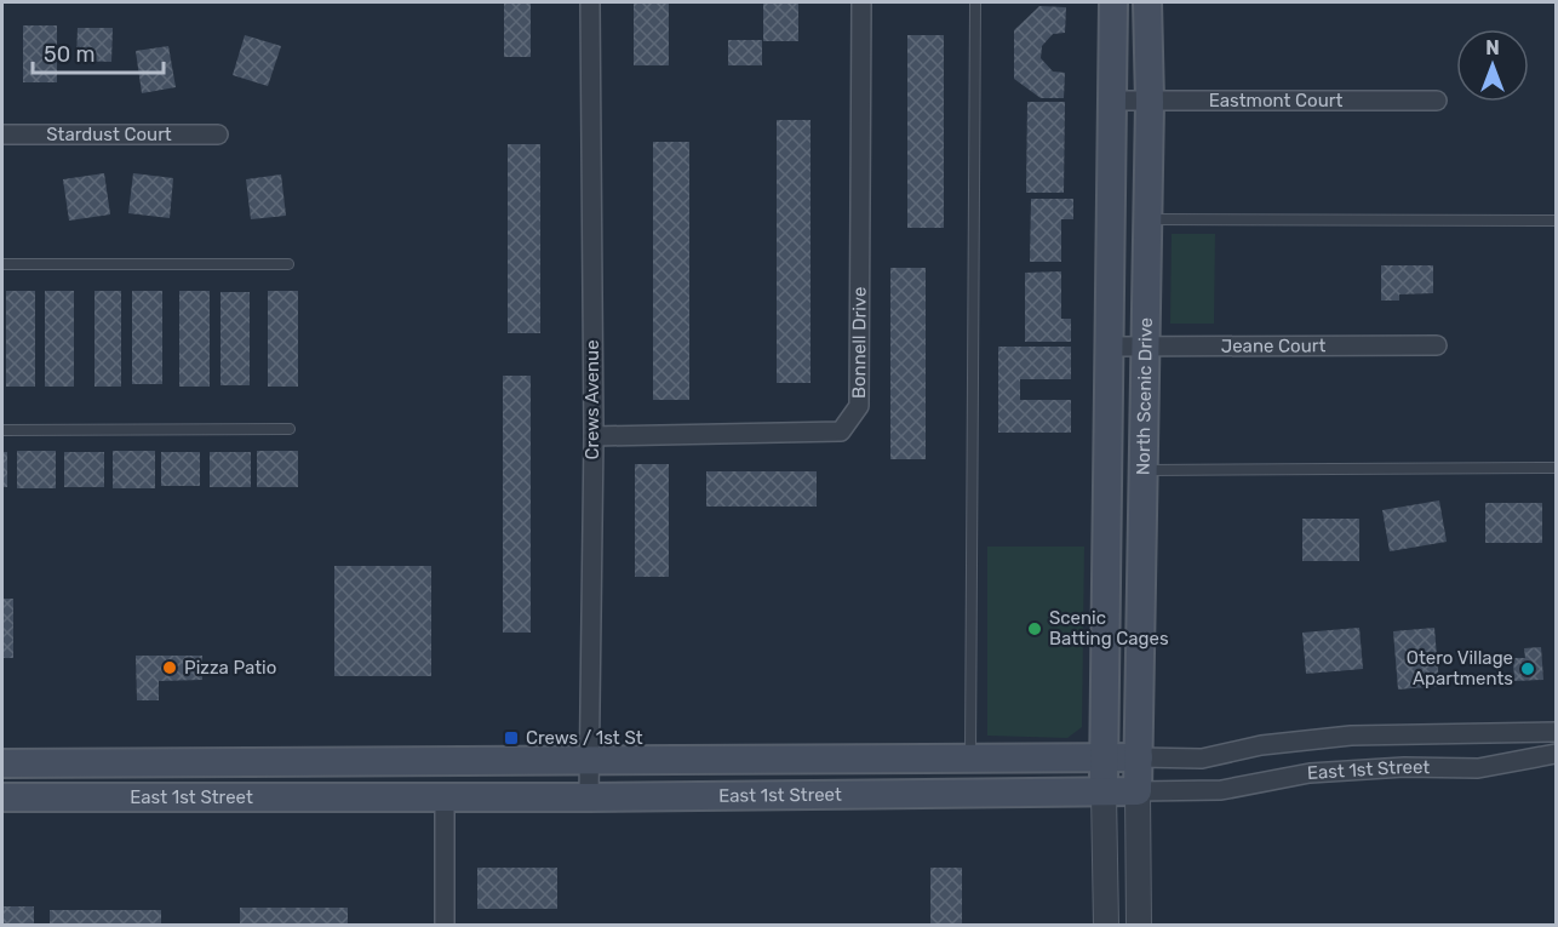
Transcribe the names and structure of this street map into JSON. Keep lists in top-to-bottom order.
{
  "streets": {
    "main road": ["North Scenic Drive", "East 1st Street"],
    "street": [
      "Eastmont Court",
      "Stardust Court",
      "Bonnell Drive",
      "Jeane Court",
      "Crews Avenue"
    ]
  },
  "crossings": [
    ["Eastmont Court", "North Scenic Drive"],
    ["Bonnell Drive", "Crews Avenue"],
    ["Jeane Court", "North Scenic Drive"],
    ["North Scenic Drive", "East 1st Street"],
    ["Crews Avenue", "East 1st Street"]
  ],
  "places": {
    "other": ["Scenic Batting Cages", "Pizza Patio", "Otero Village Apartments"],
    "transit": ["Crews / 1st St"]
  },
  "scale_bar": "50 m",
  "north": "top"
}
